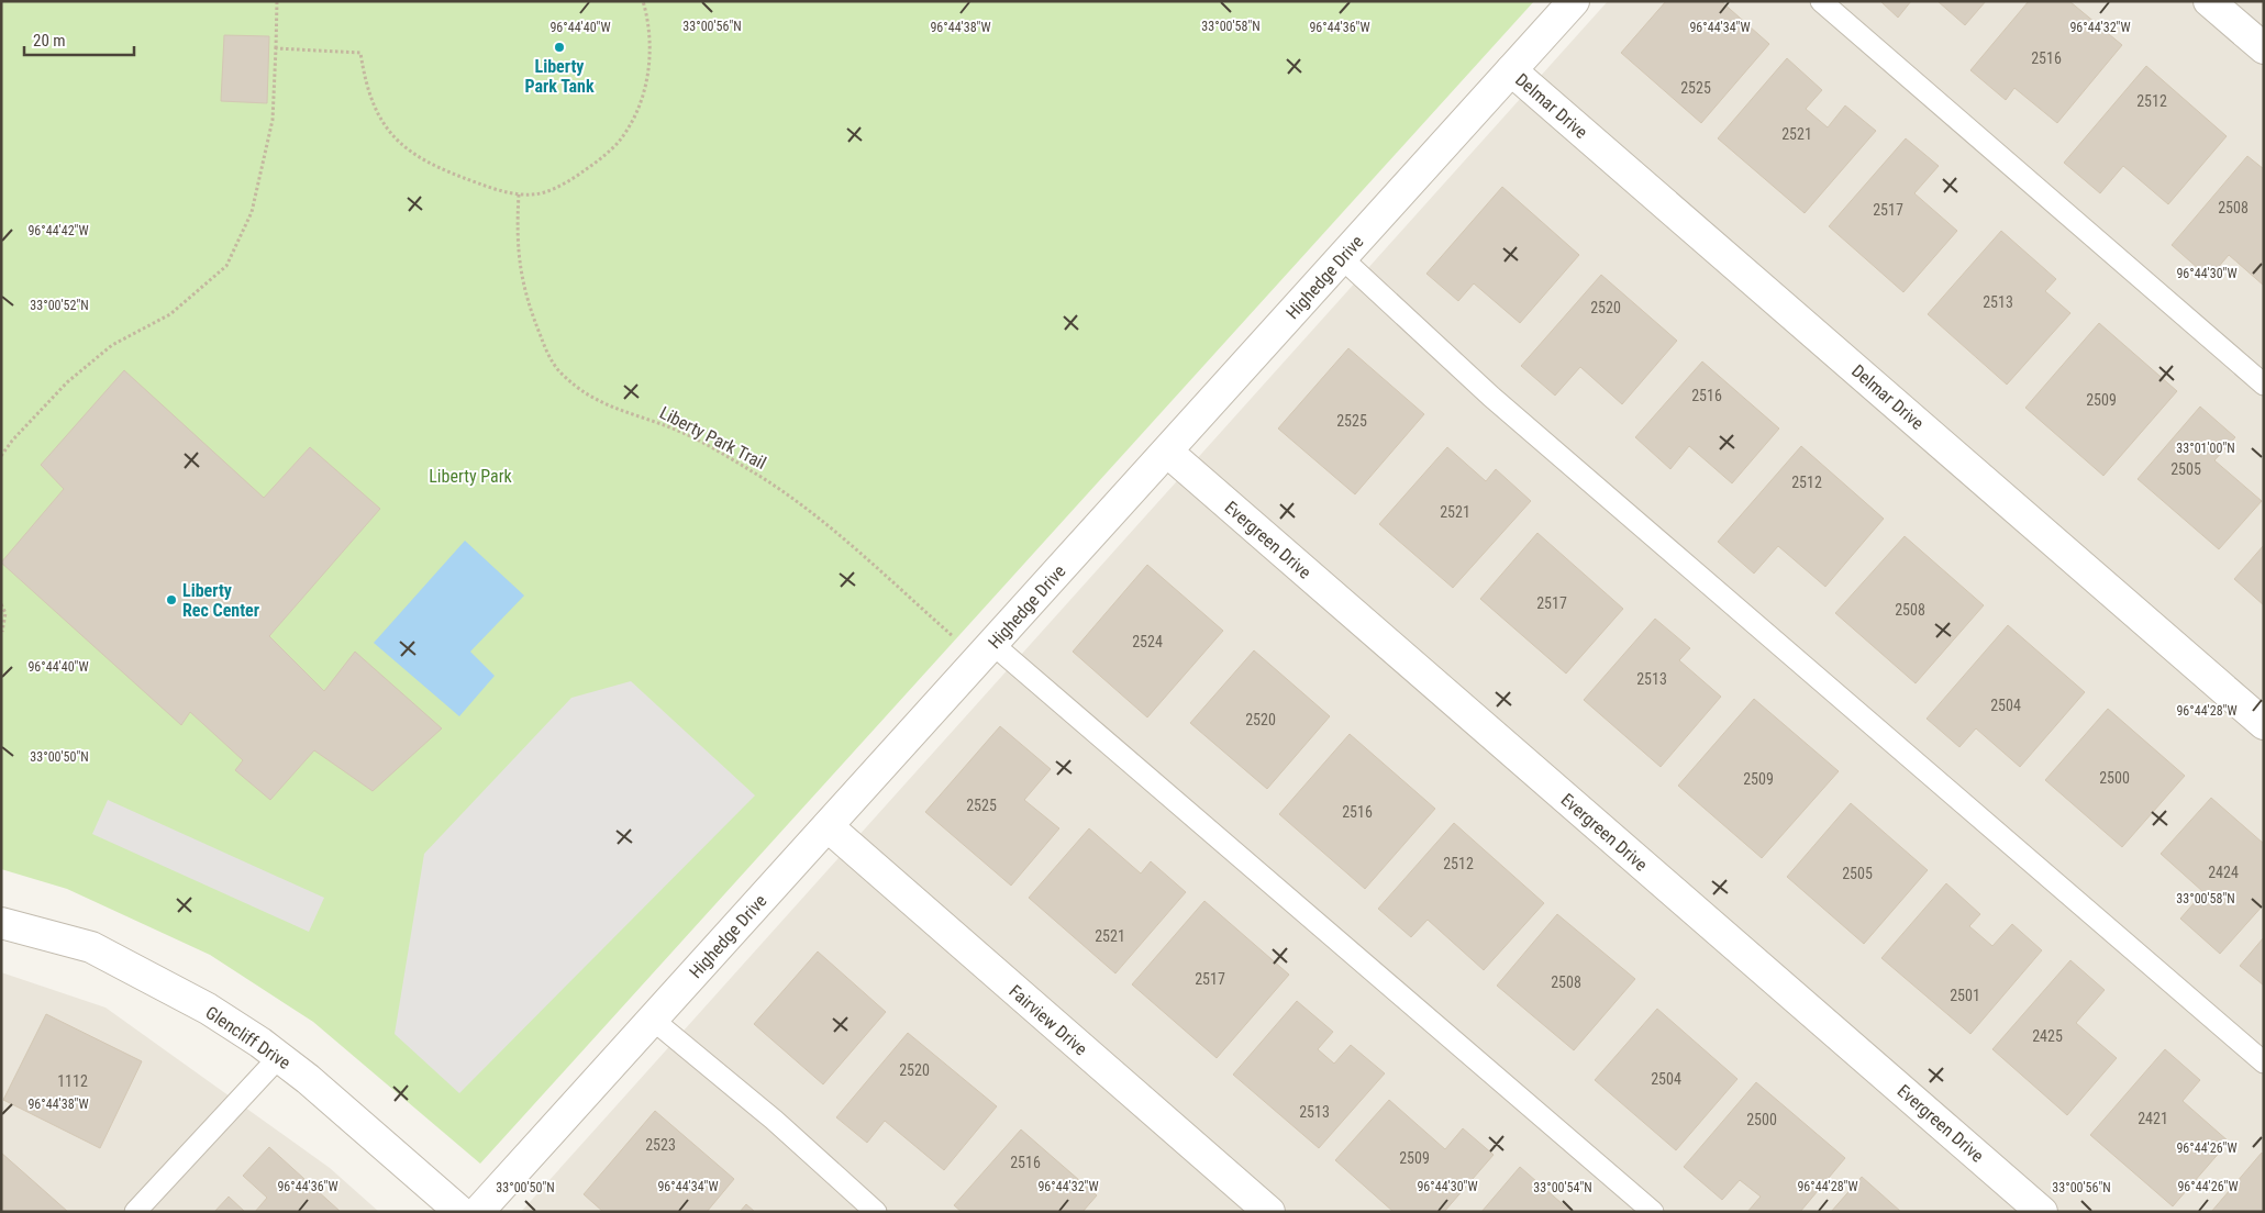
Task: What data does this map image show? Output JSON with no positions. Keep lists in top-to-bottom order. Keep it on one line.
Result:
{"streets":{"street":["Delmar Drive","Highedge Drive","Evergreen Drive","Fairview Drive","Glencliff Drive"],"path":["Liberty Park Trail"]},"crossings":[["Delmar Drive","Highedge Drive"],["Highedge Drive","Evergreen Drive"],["Highedge Drive","Fairview Drive"]],"parks":["Liberty Park"],"places":["Liberty Park Tank","Liberty Rec Center"],"house_numbers":["2516","2525","2512","2521","2508","2517","2513","2520","2516","2509","2525","2505","2512","2521","2517","2508","2524","2513","2504","2520","2500","2509","2525","2516","2512","2424","2505","2521","2517","2508","2501","2425","2520","2504","1112","2513","2421","2500","2523","2509","2516"],"scale_bar":"20 m","coordinates":["33°00'56\"N","33°00'58\"N","96°44'40\"W","96°44'38\"W","96°44'36\"W","96°44'34\"W","96°44'32\"W","96°44'42\"W","96°44'30\"W","33°00'52\"N","33°01'00\"N","96°44'28\"W","33°00'50\"N","96°44'26\"W","33°00'54\"N"]}
